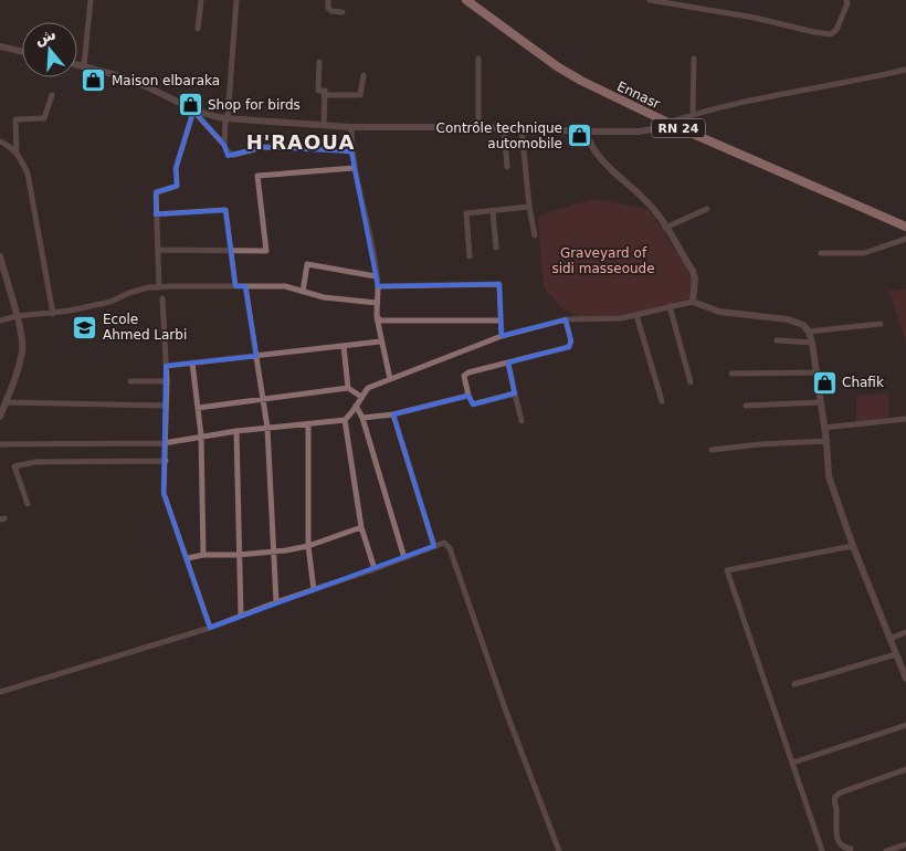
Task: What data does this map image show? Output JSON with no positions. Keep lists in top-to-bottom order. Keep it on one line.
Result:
{"streets":{"main road":["Ennasr","RN 24"]},"districts":["H'RAOUA"],"parks":["Graveyard of sidi masseoude"],"places":{"shop":["Maison elbaraka","Shop for birds","Contrôle technique automobile","Chafik"],"school or university":["Ecole Ahmed Larbi"]},"north":"top"}
